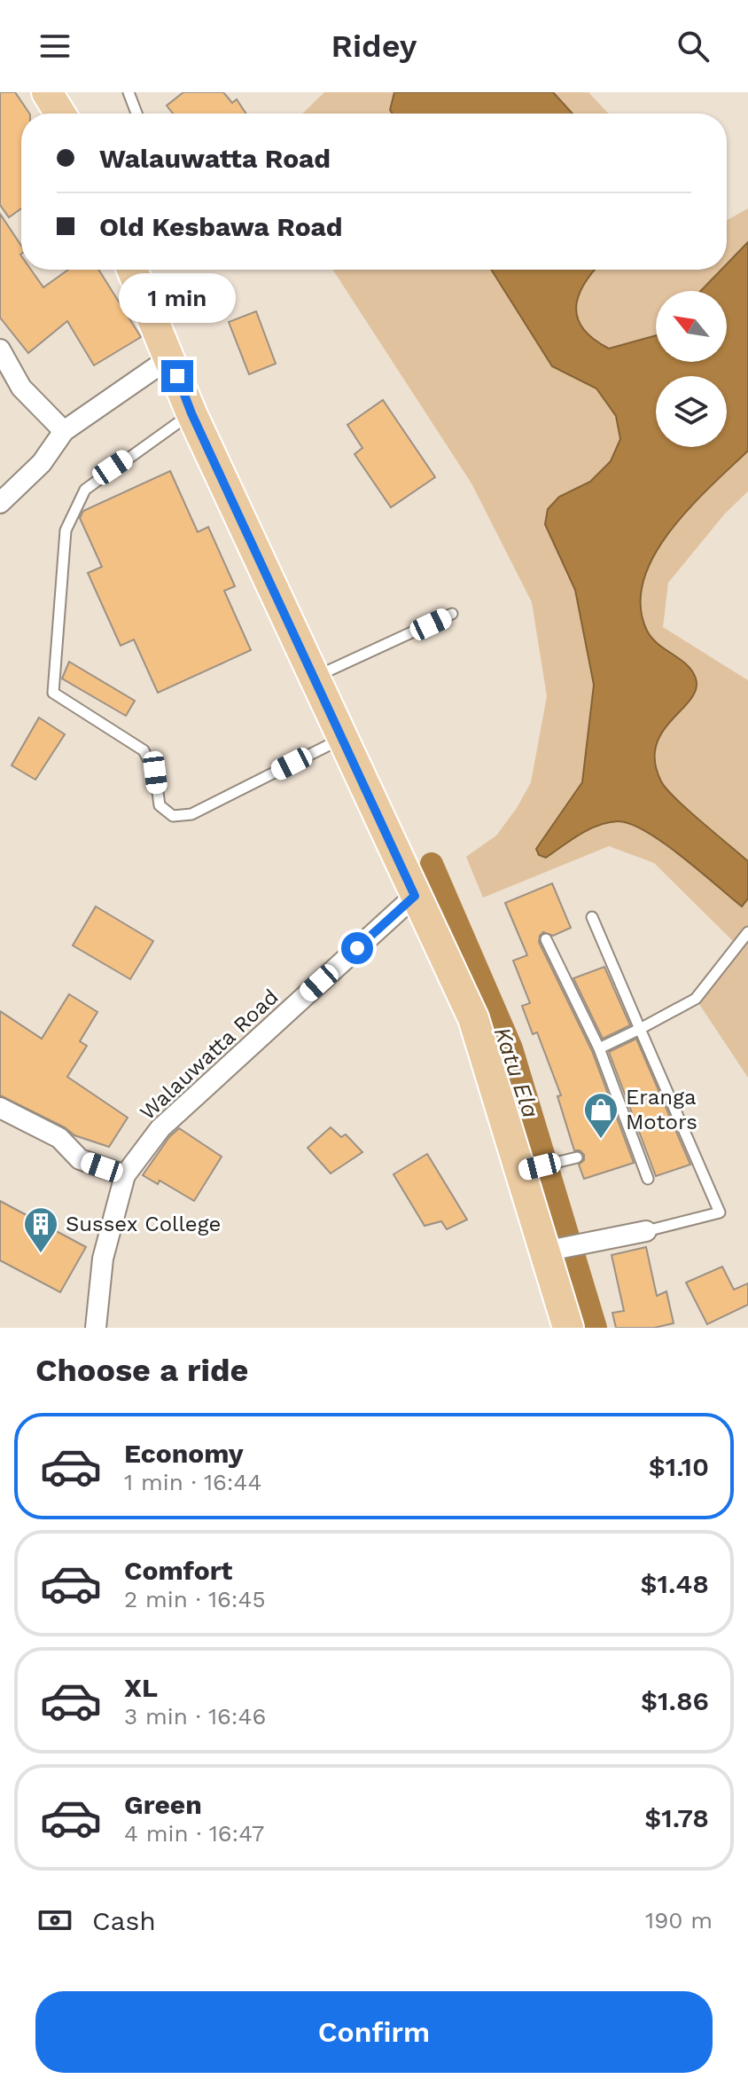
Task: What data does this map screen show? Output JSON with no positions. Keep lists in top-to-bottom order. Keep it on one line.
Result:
{"streets":{"street":["Walauwatta Road"]},"water":["Katu Ela"],"places":{"shop":["Eranga Motors"],"building":["Sussex College"]},"north":"top left","page":{"header":"Ridey","banner":["Walauwatta Road","Old Kesbawa Road"],"bubble":"1 min","heading":"Choose a ride","list":[{"name":"Economy","note":"1 min · 16:44","value":"$1.10"},{"name":"Comfort","note":"2 min · 16:45","value":"$1.48"},{"name":"XL","note":"3 min · 16:46","value":"$1.86"},{"name":"Green","note":"4 min · 16:47","value":"$1.78"}],"pay":["Cash","190 m"],"buttons":"Confirm"}}
